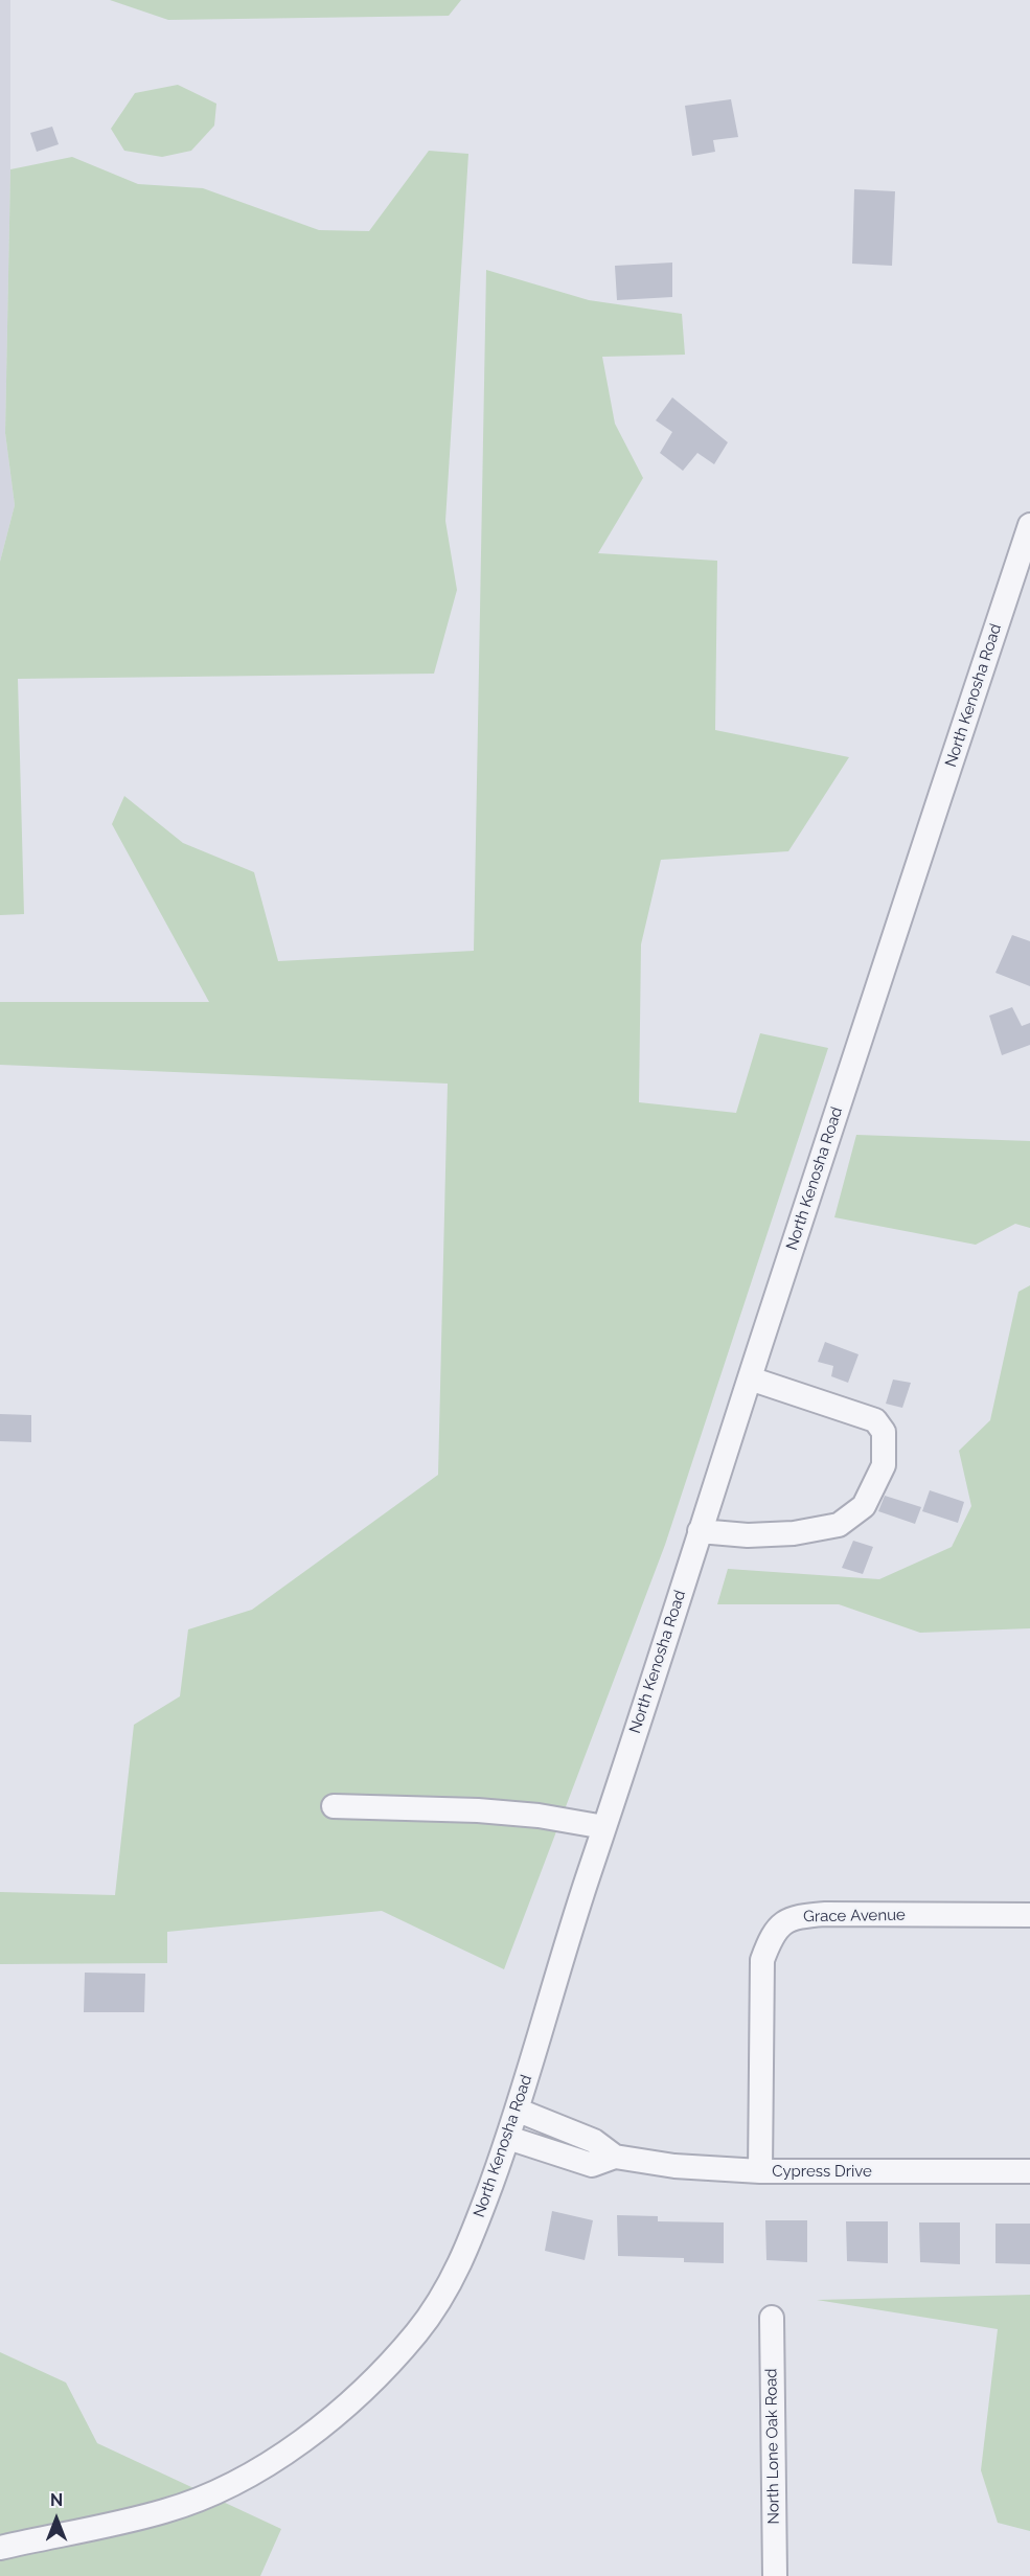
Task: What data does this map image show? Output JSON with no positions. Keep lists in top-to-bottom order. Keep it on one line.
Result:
{"streets":{"street":["North Kenosha Road","Grace Avenue","Cypress Drive","North Lone Oak Road"]},"crossings":[["North Kenosha Road","Cypress Drive"],["Grace Avenue","Cypress Drive"]],"north":"top"}
